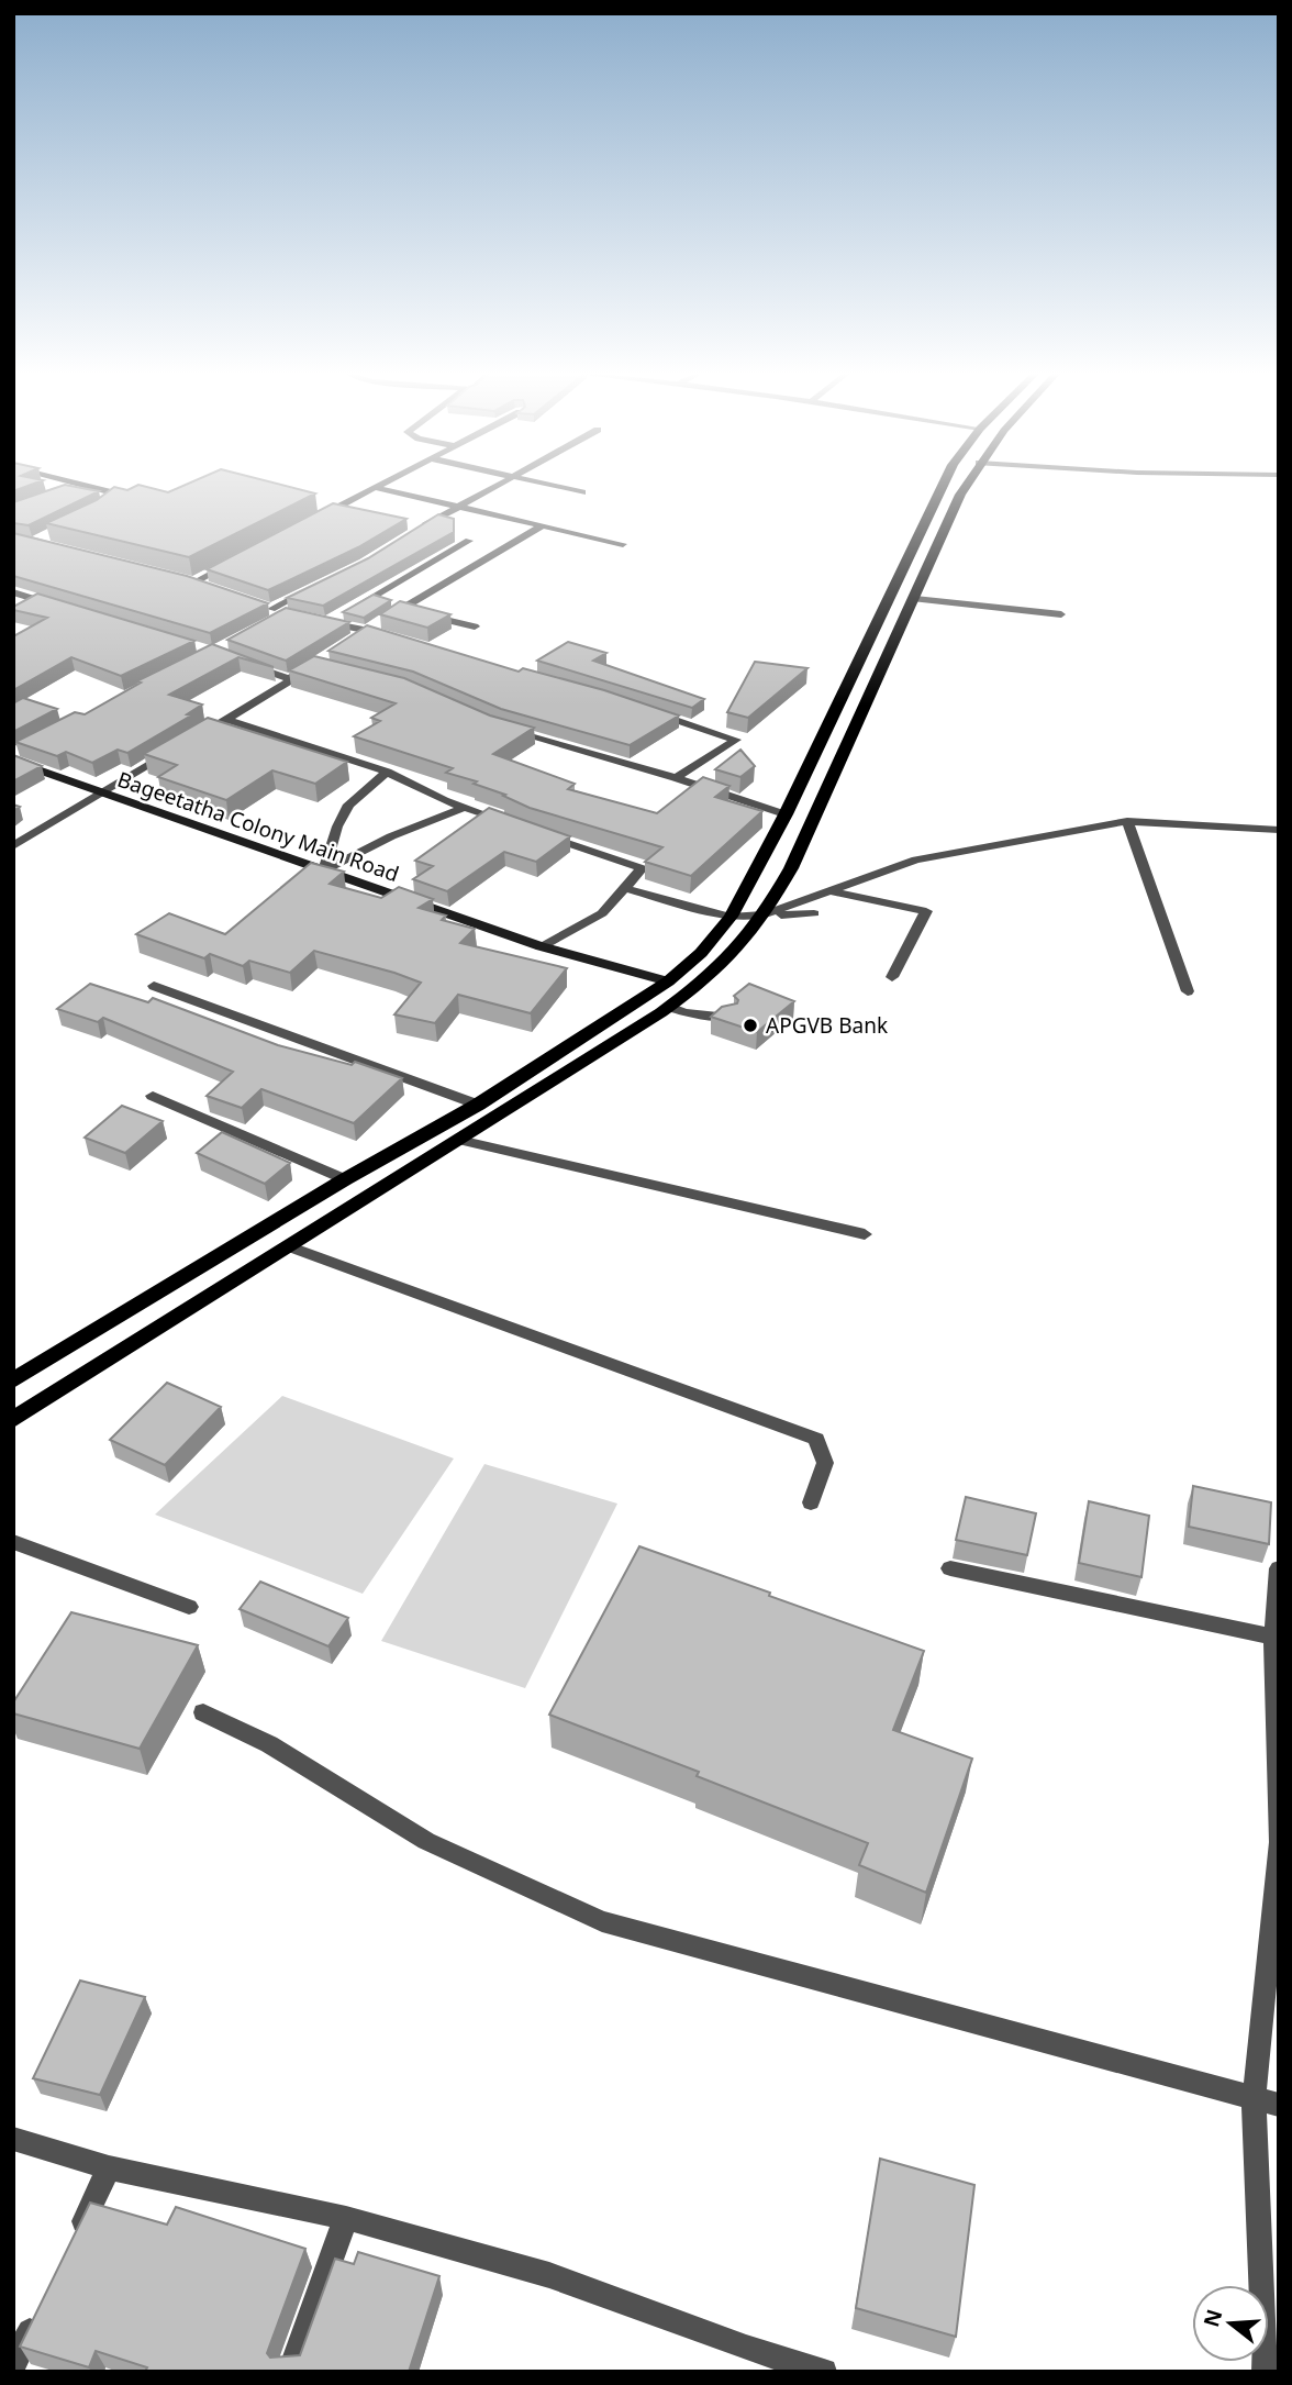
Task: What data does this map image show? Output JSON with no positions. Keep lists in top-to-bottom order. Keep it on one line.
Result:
{"streets":{"street":["Bageetatha Colony Main Road"]},"places":["APGVB Bank"],"north":"left"}
